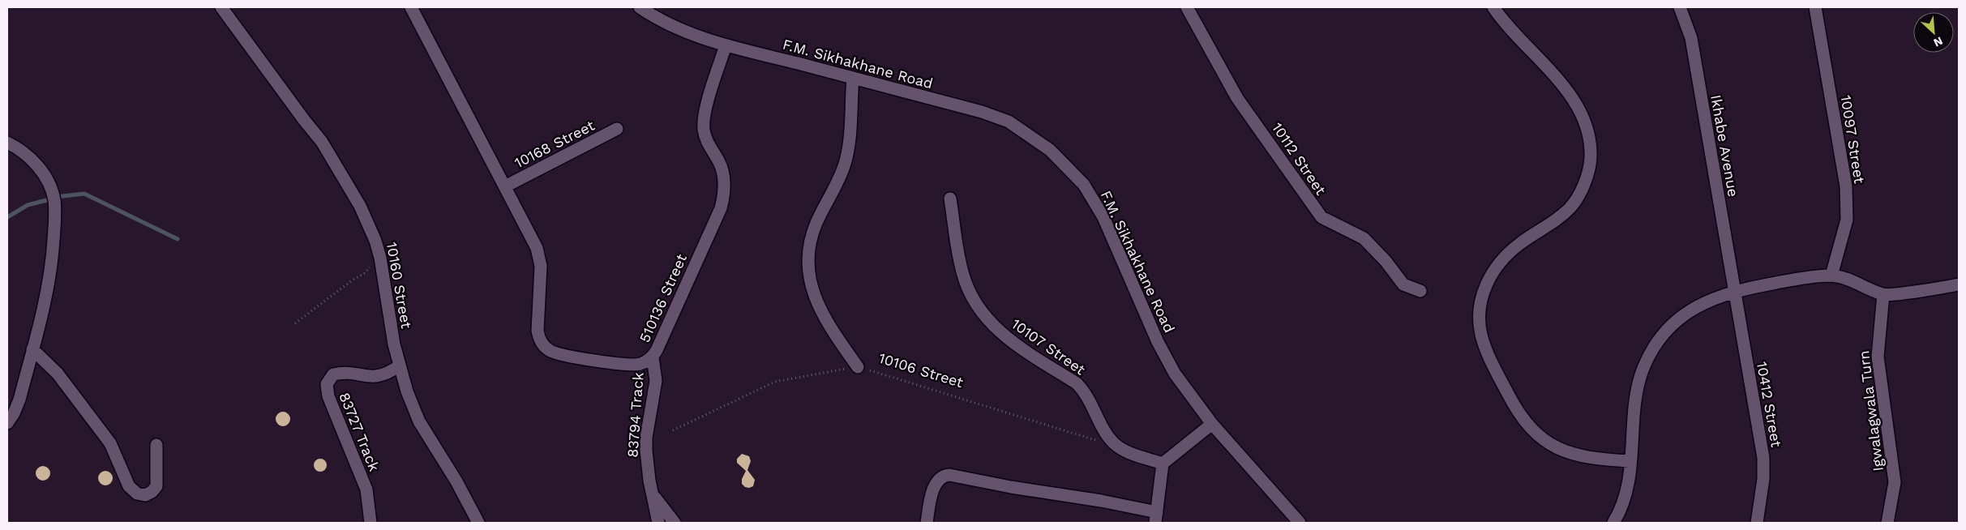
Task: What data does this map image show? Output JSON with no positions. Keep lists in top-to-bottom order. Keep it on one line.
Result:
{"streets":{"street":["F.M. Sikhakhane Road","10097 Street","10168 Street","Ikhabe Avenue","10112 Street","10160 Street","510136 Street","10107 Street","10412 Street","Igwalagwala Turn","83794 Track","83727 Track"],"path":["10106 Street"]},"crossings":[["F.M. Sikhakhane Road","510136 Street"],["10168 Street","510136 Street"],["Ikhabe Avenue","10412 Street"],["10160 Street","83727 Track"],["510136 Street","83794 Track"]],"north":"bottom right"}
